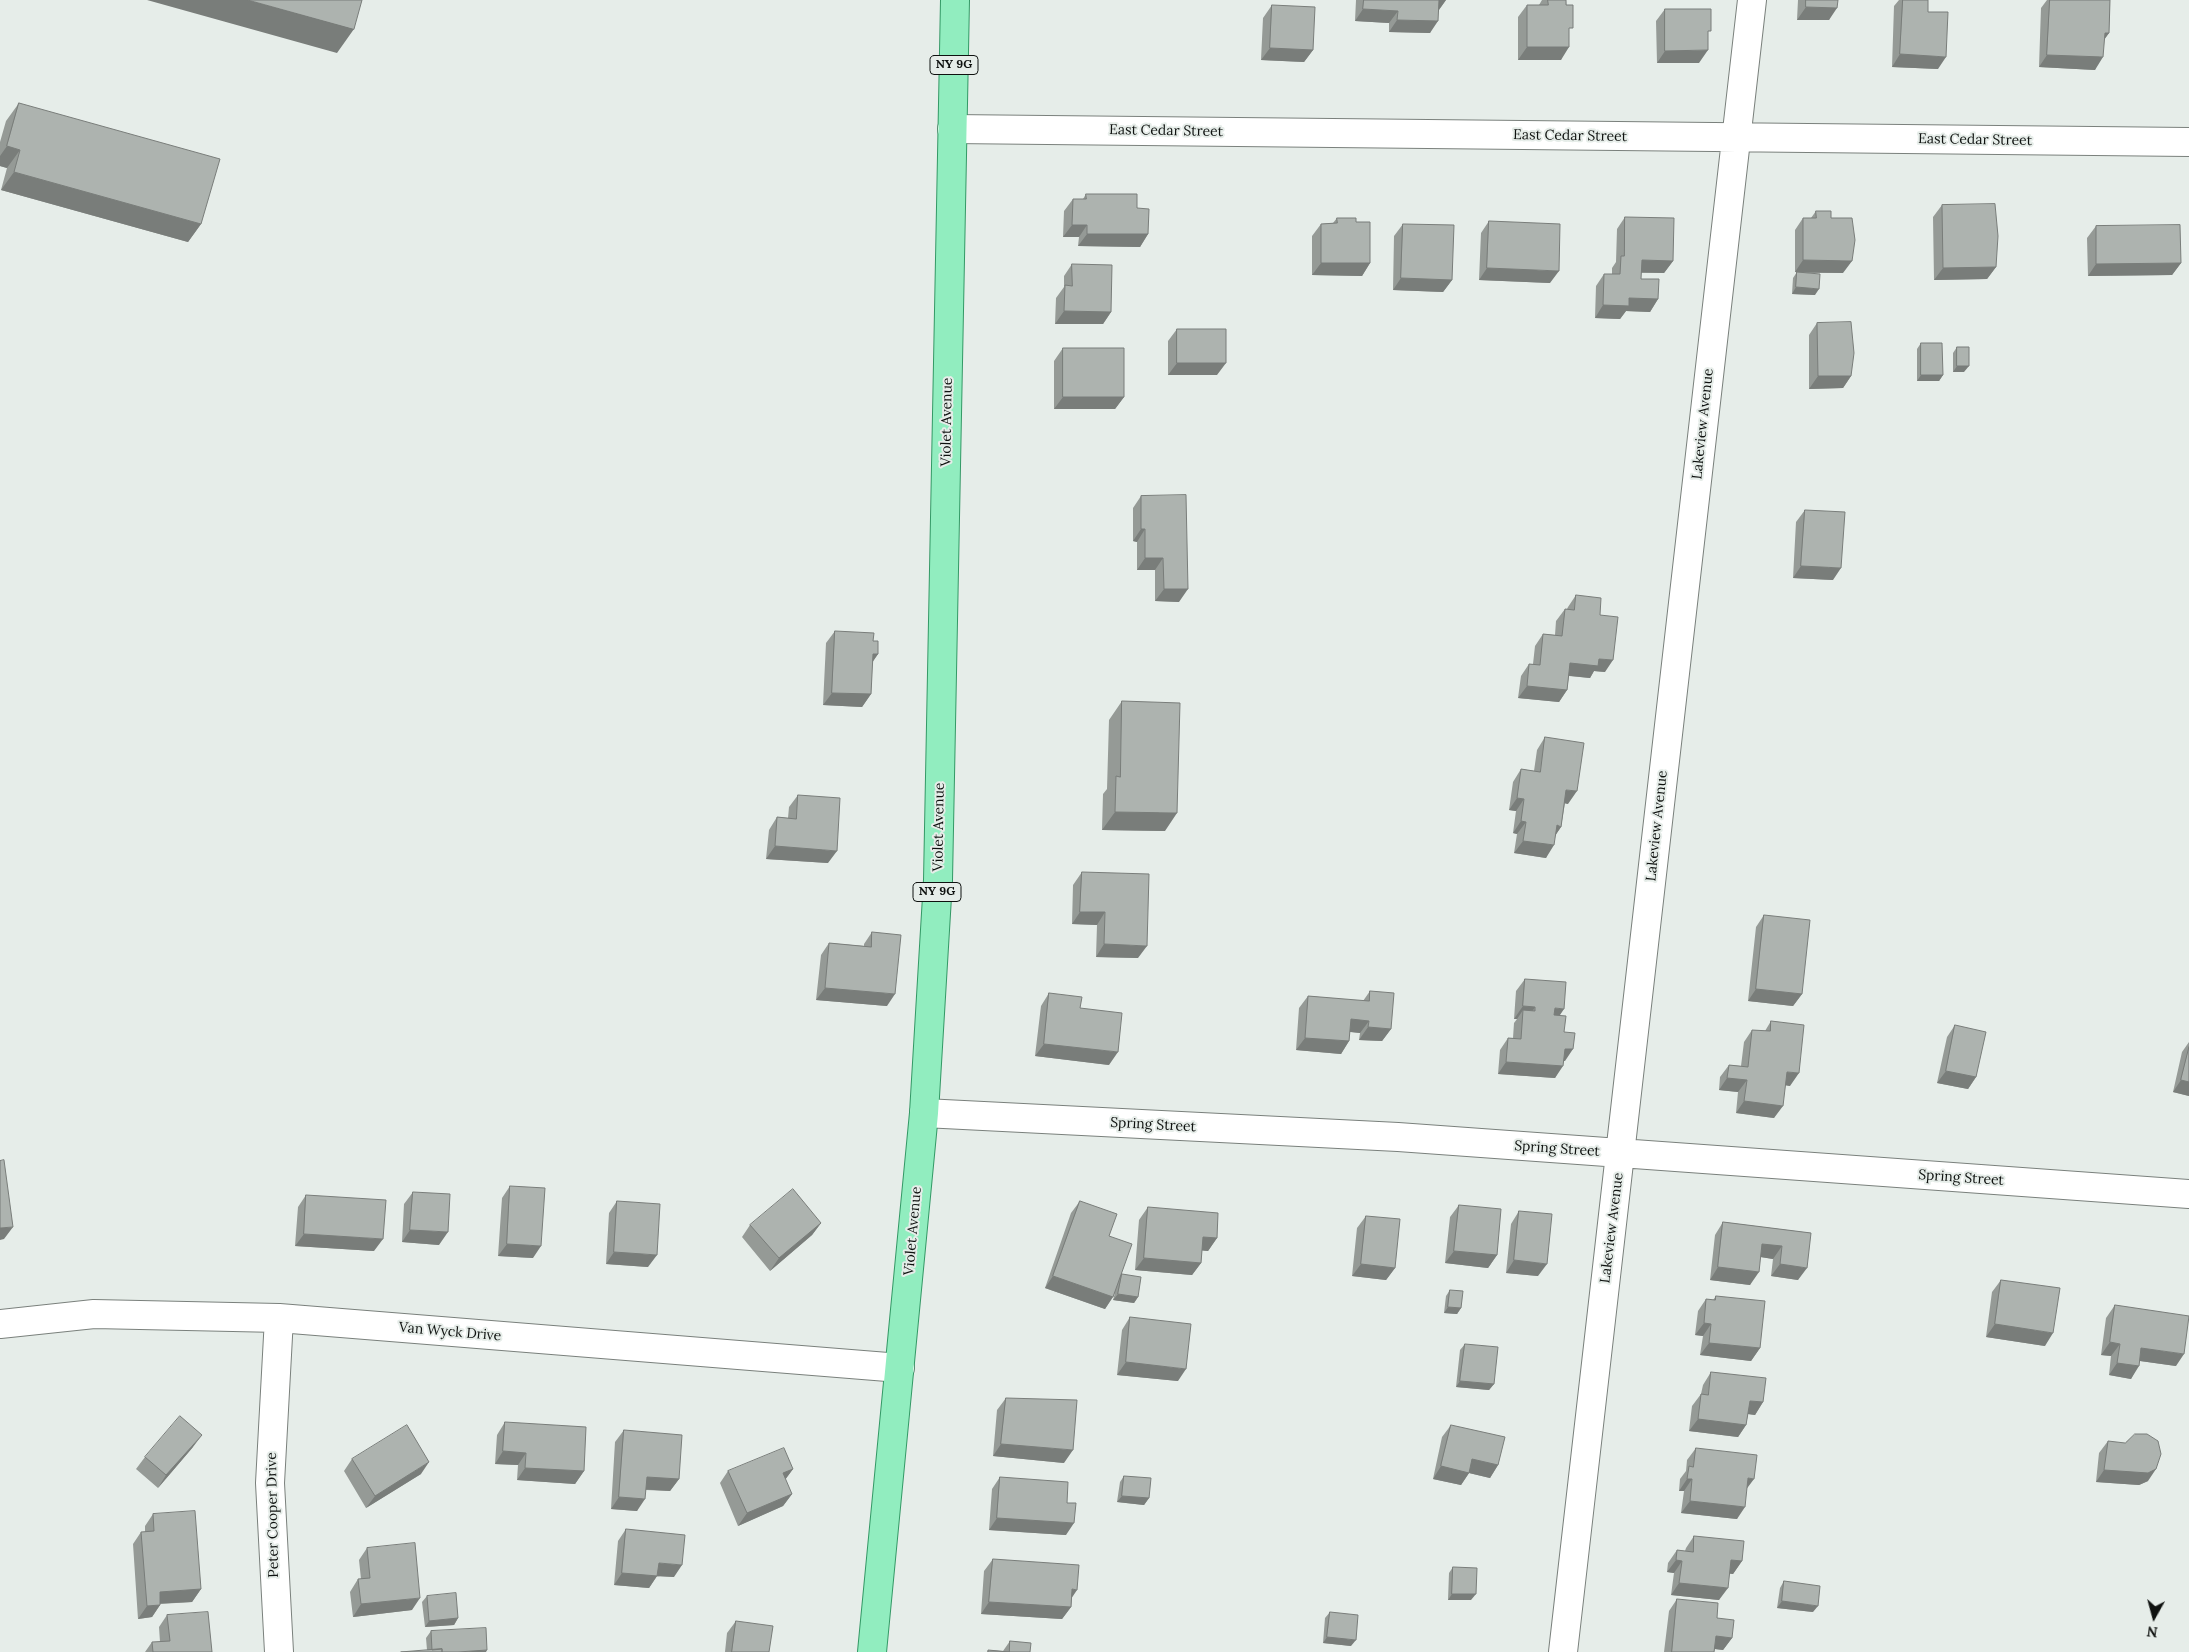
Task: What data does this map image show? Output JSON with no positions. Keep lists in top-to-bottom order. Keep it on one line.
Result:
{"streets":{"main road":["NY 9G","Violet Avenue"],"street":["East Cedar Street","Lakeview Avenue","Spring Street","Van Wyck Drive","Peter Cooper Drive"]},"crossings":[["East Cedar Street","Violet Avenue"],["East Cedar Street","Lakeview Avenue"],["Violet Avenue","Spring Street"],["Violet Avenue","Van Wyck Drive"],["Lakeview Avenue","Spring Street"],["Van Wyck Drive","Peter Cooper Drive"]],"north":"bottom"}
